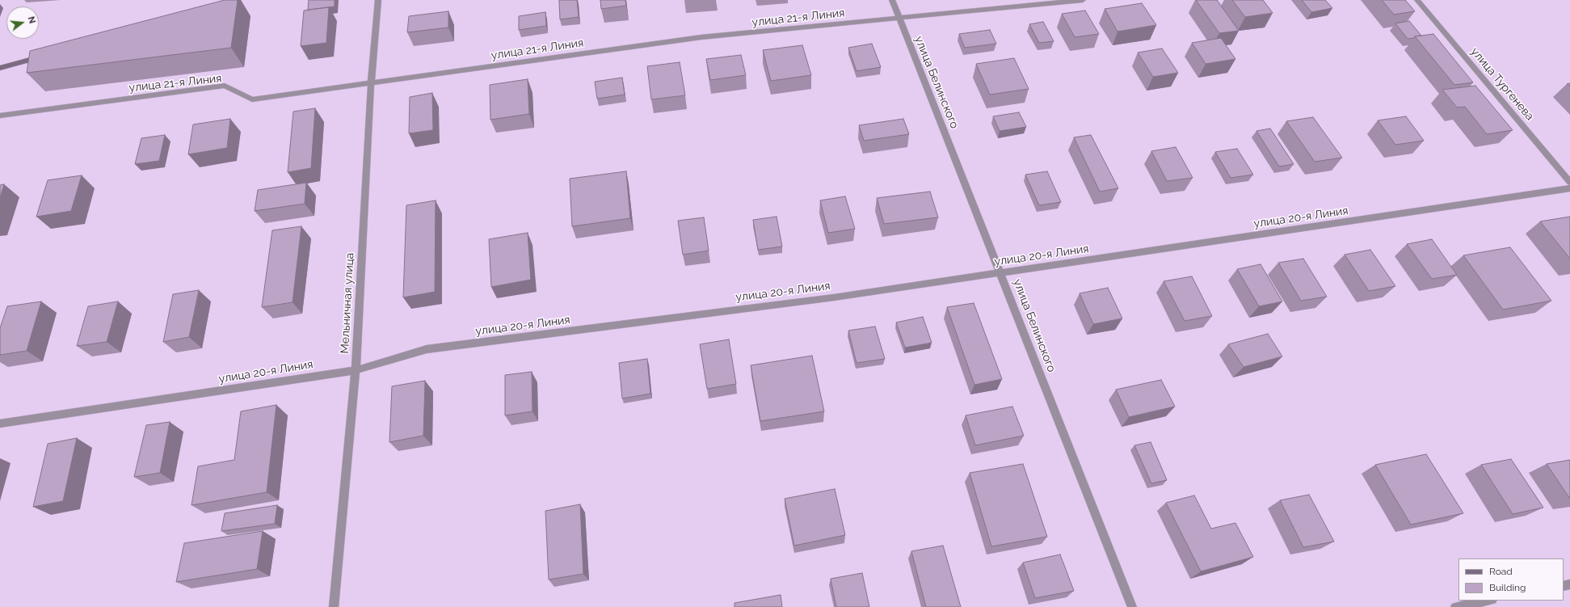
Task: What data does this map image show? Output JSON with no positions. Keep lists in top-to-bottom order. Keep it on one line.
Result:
{"streets":{"street":["улица 21-я Линия","улица Белинского","улица Тургенева","улица 20-я Линия","Мельничная улица"]},"crossings":[["улица 21-я Линия","улица Белинского"],["улица 21-я Линия","Мельничная улица"],["улица Белинского","улица 20-я Линия"],["улица 20-я Линия","Мельничная улица"]],"legend":["Road","Building"],"north":"right"}
